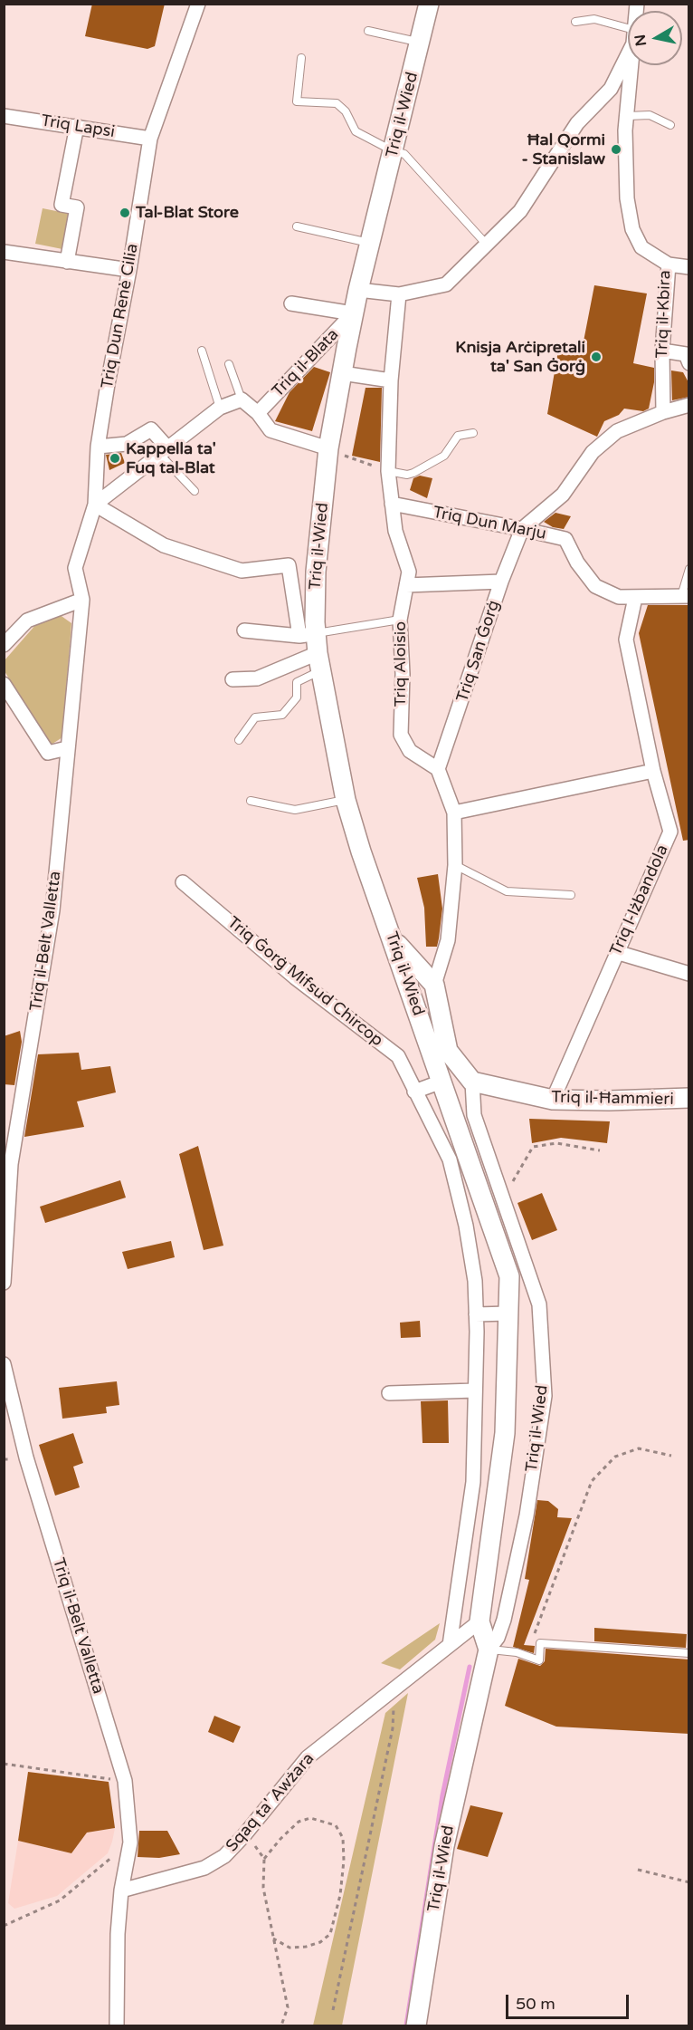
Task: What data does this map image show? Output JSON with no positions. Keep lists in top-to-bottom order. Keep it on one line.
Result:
{"streets":{"street":["Triq il-Wied","Triq Lapsi","Triq il-Kbira","Triq Dun Renè Cilia","Triq il-Blata","Triq Dun Marju","Triq San Ġorġ","Triq Aloisio","Triq l-Iżbandola","Triq il-Belt Valletta","Triq Ġorġ Mifsud Chircop","Triq il-Ħammieri","Sqaq ta' Awżara"]},"crossings":[["Triq il-Wied","Triq il-Blata"],["Triq il-Wied","Triq il-Ħammieri"],["Triq il-Wied","Sqaq ta' Awżara"],["Triq Lapsi","Triq Dun Renè Cilia"],["Triq il-Kbira","Triq San Ġorġ"],["Triq Dun Renè Cilia","Triq il-Belt Valletta"],["Triq Dun Marju","Triq San Ġorġ"],["Triq Dun Marju","Triq Aloisio"],["Triq Dun Marju","Triq l-Iżbandola"],["Triq San Ġorġ","Triq Aloisio"],["Triq l-Iżbandola","Triq il-Ħammieri"],["Triq il-Belt Valletta","Sqaq ta' Awżara"]],"places":["Ħal Qormi - Stanislaw","Tal-Blat Store","Knisja Arċipretali ta' San Ġorġ","Kappella ta' Fuq tal-Blat"],"scale_bar":"50 m","north":"left"}
